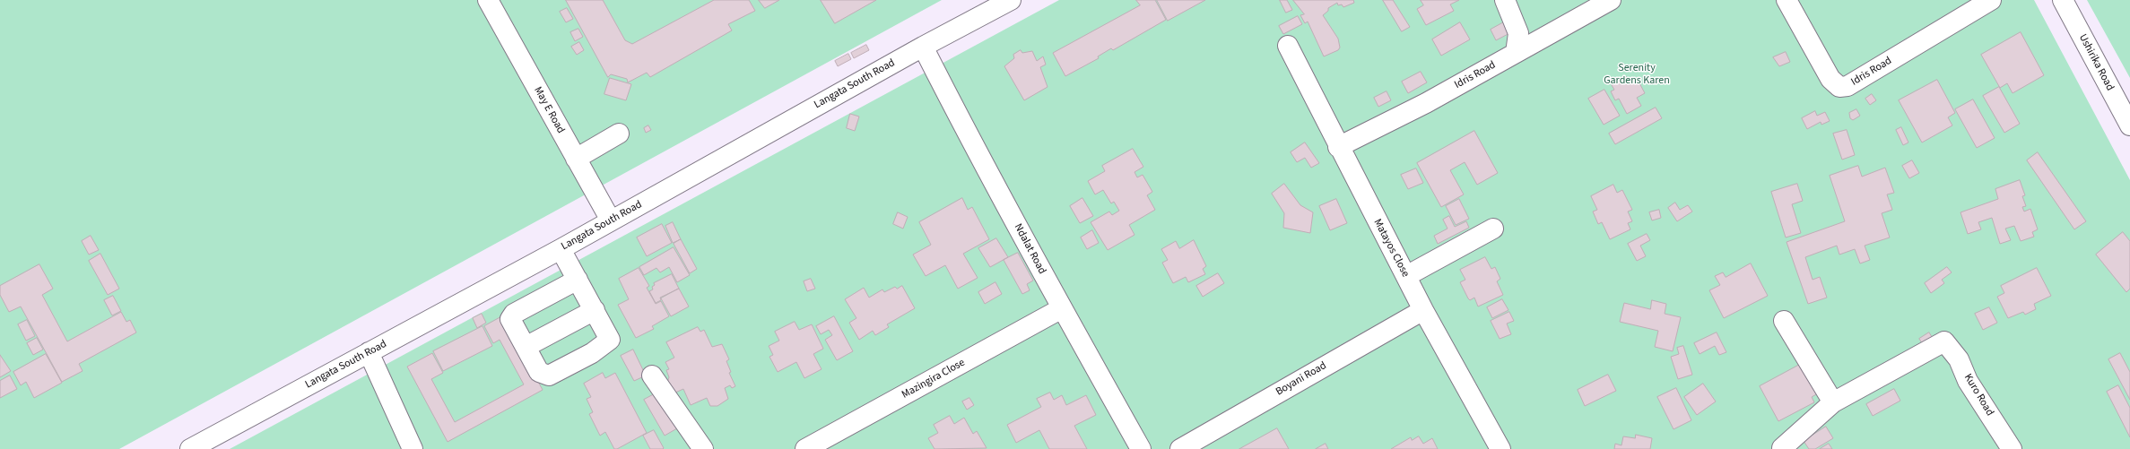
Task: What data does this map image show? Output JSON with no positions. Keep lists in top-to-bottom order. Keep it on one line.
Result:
{"streets":{"street":["Ushirika Road","Idris Road","Langata South Road","May E Road","Matayos Close","Ndalat Road","Mazingira Close","Boyani Road","Kuro Road"]},"crossings":[["Idris Road","Matayos Close"],["Langata South Road","May E Road"],["Langata South Road","Ndalat Road"],["Matayos Close","Boyani Road"],["Ndalat Road","Mazingira Close"]],"parks":["Serenity Gardens Karen"]}
